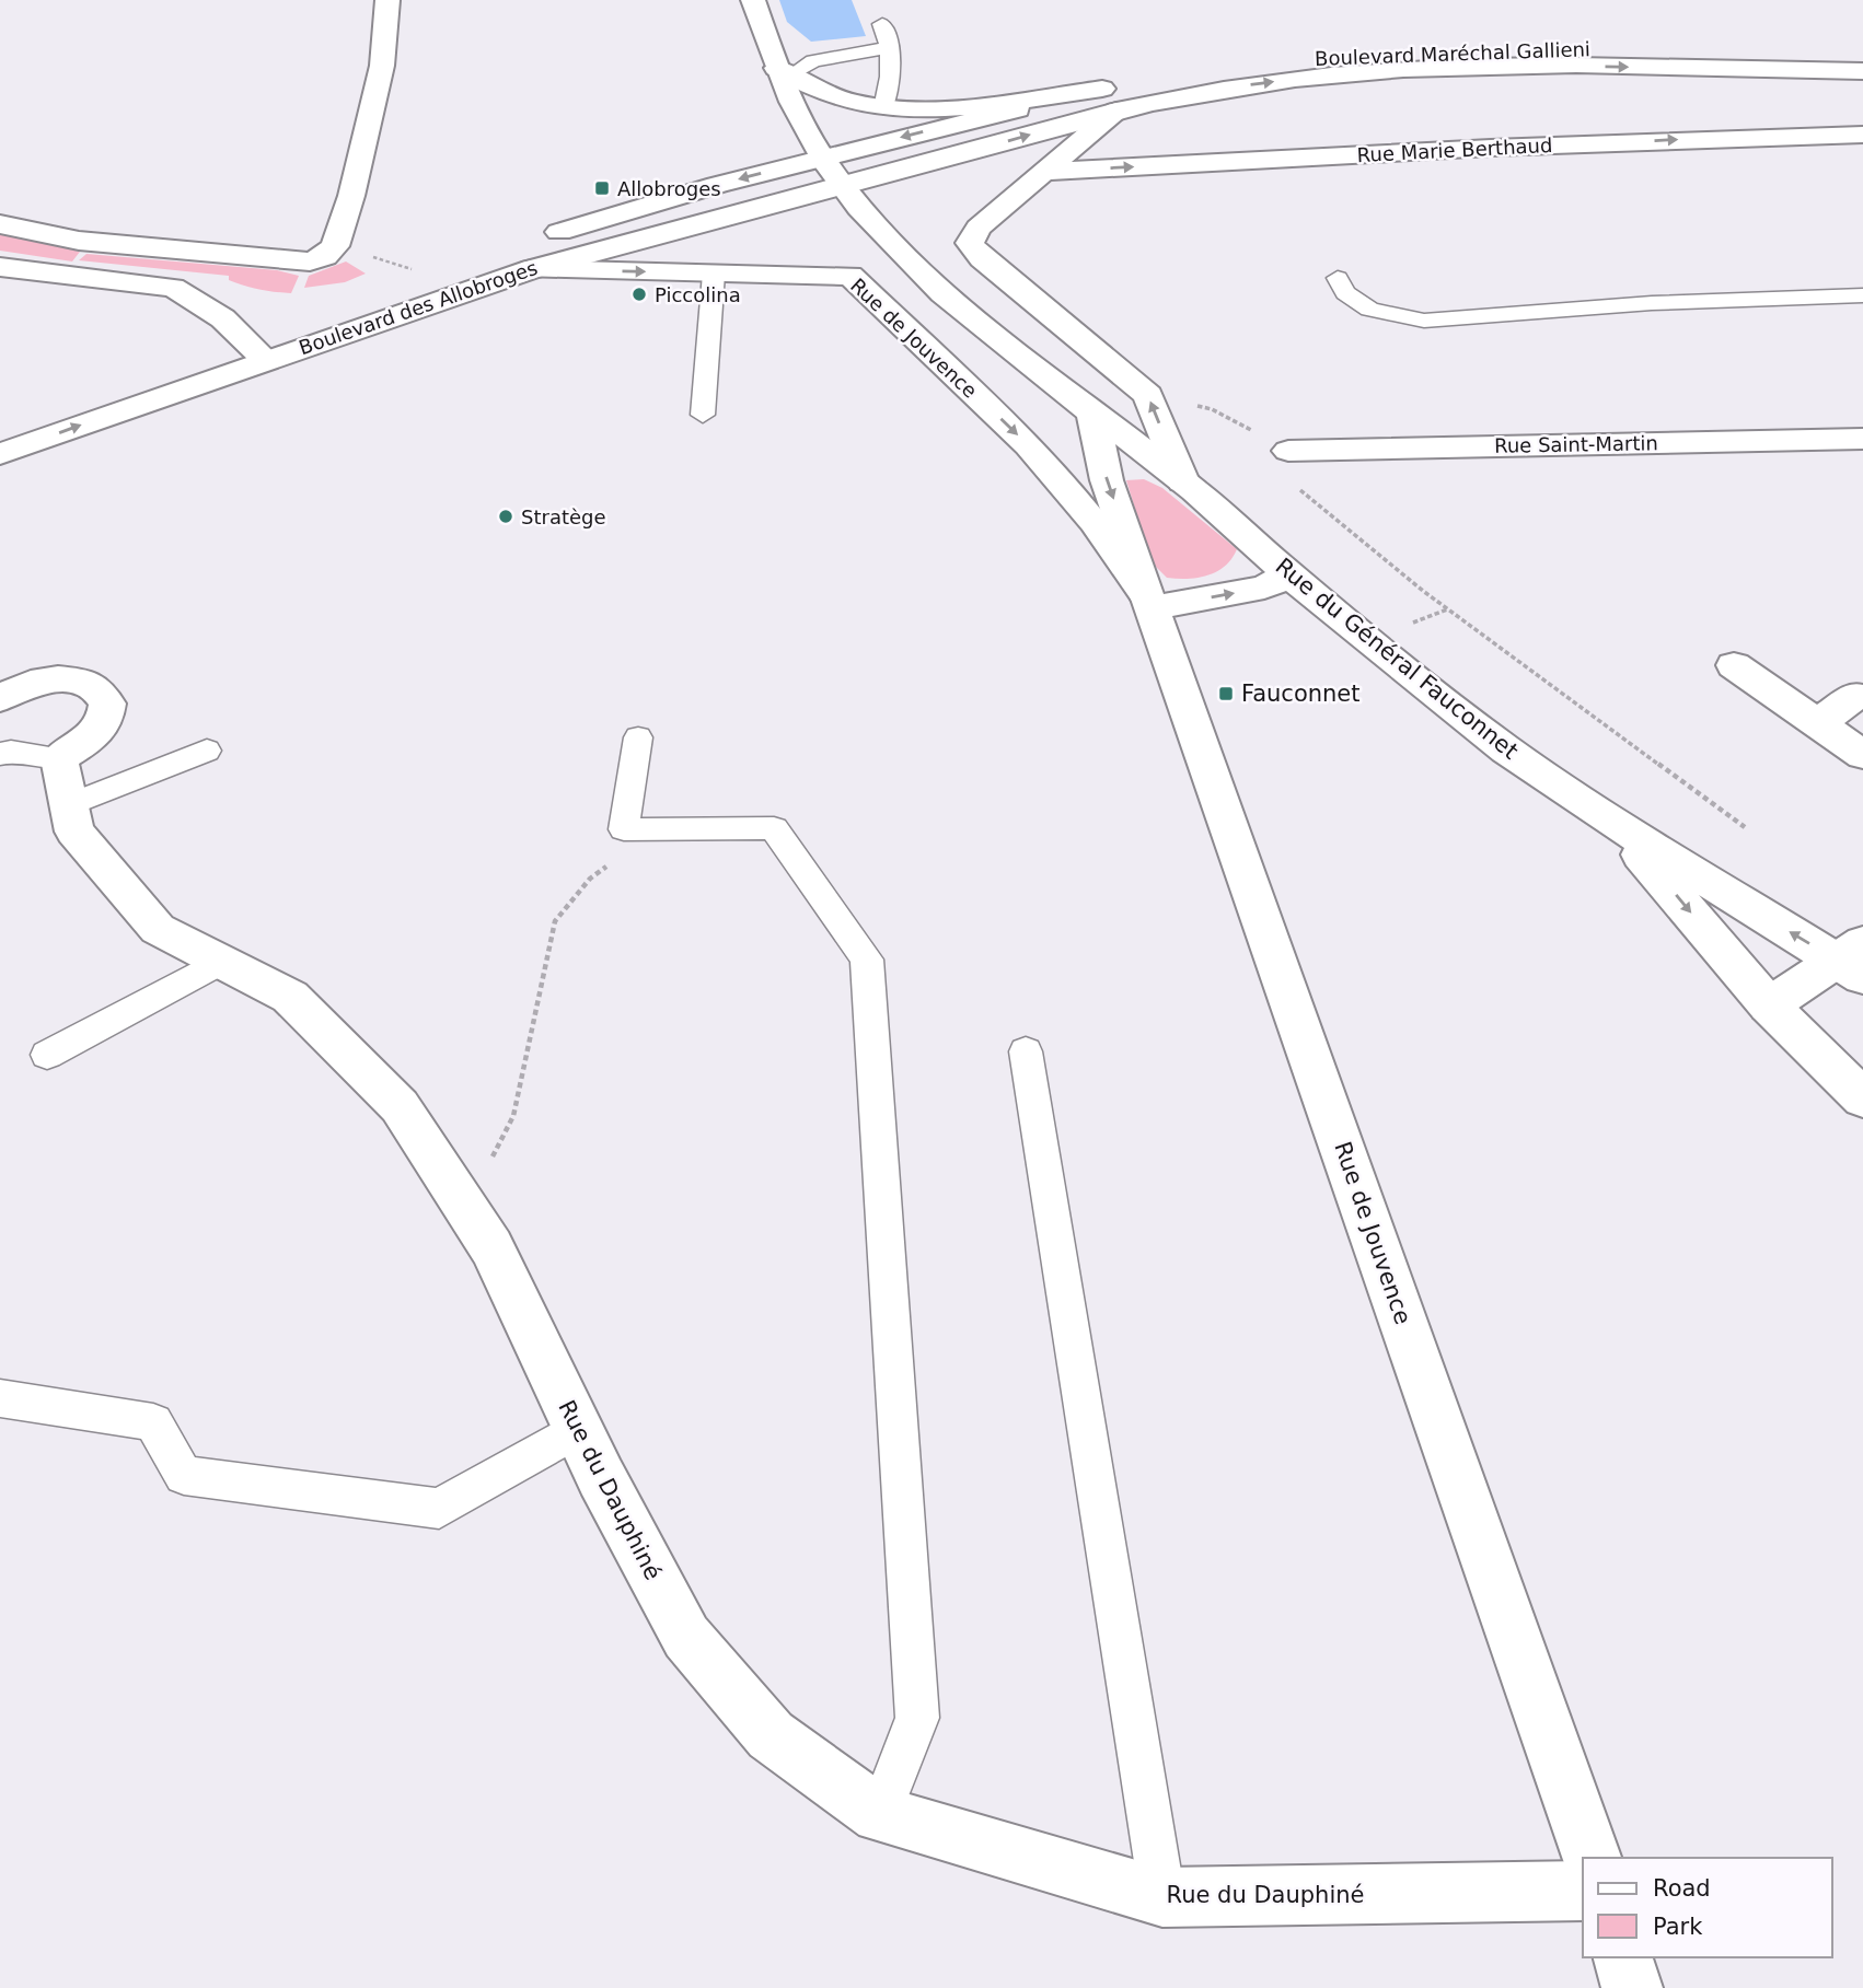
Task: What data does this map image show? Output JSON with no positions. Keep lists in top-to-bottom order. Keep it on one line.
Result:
{"streets":{"street":["Boulevard Maréchal Gallieni","Rue Marie Berthaud","Boulevard des Allobroges","Rue de Jouvence","Rue Saint-Martin","Rue du Général Fauconnet","Rue du Dauphiné"]},"crossings":[["Boulevard Maréchal Gallieni","Boulevard des Allobroges"],["Boulevard Maréchal Gallieni","Rue du Général Fauconnet"],["Rue Marie Berthaud","Rue du Général Fauconnet"],["Boulevard des Allobroges","Rue de Jouvence"],["Boulevard des Allobroges","Rue du Général Fauconnet"],["Rue de Jouvence","Rue du Général Fauconnet"]],"one_way":["Rue Marie Berthaud","Rue de Jouvence"],"places":{"transit":["Allobroges","Fauconnet"],"other":["Piccolina","Stratège"]},"legend":["Road","Park"]}
